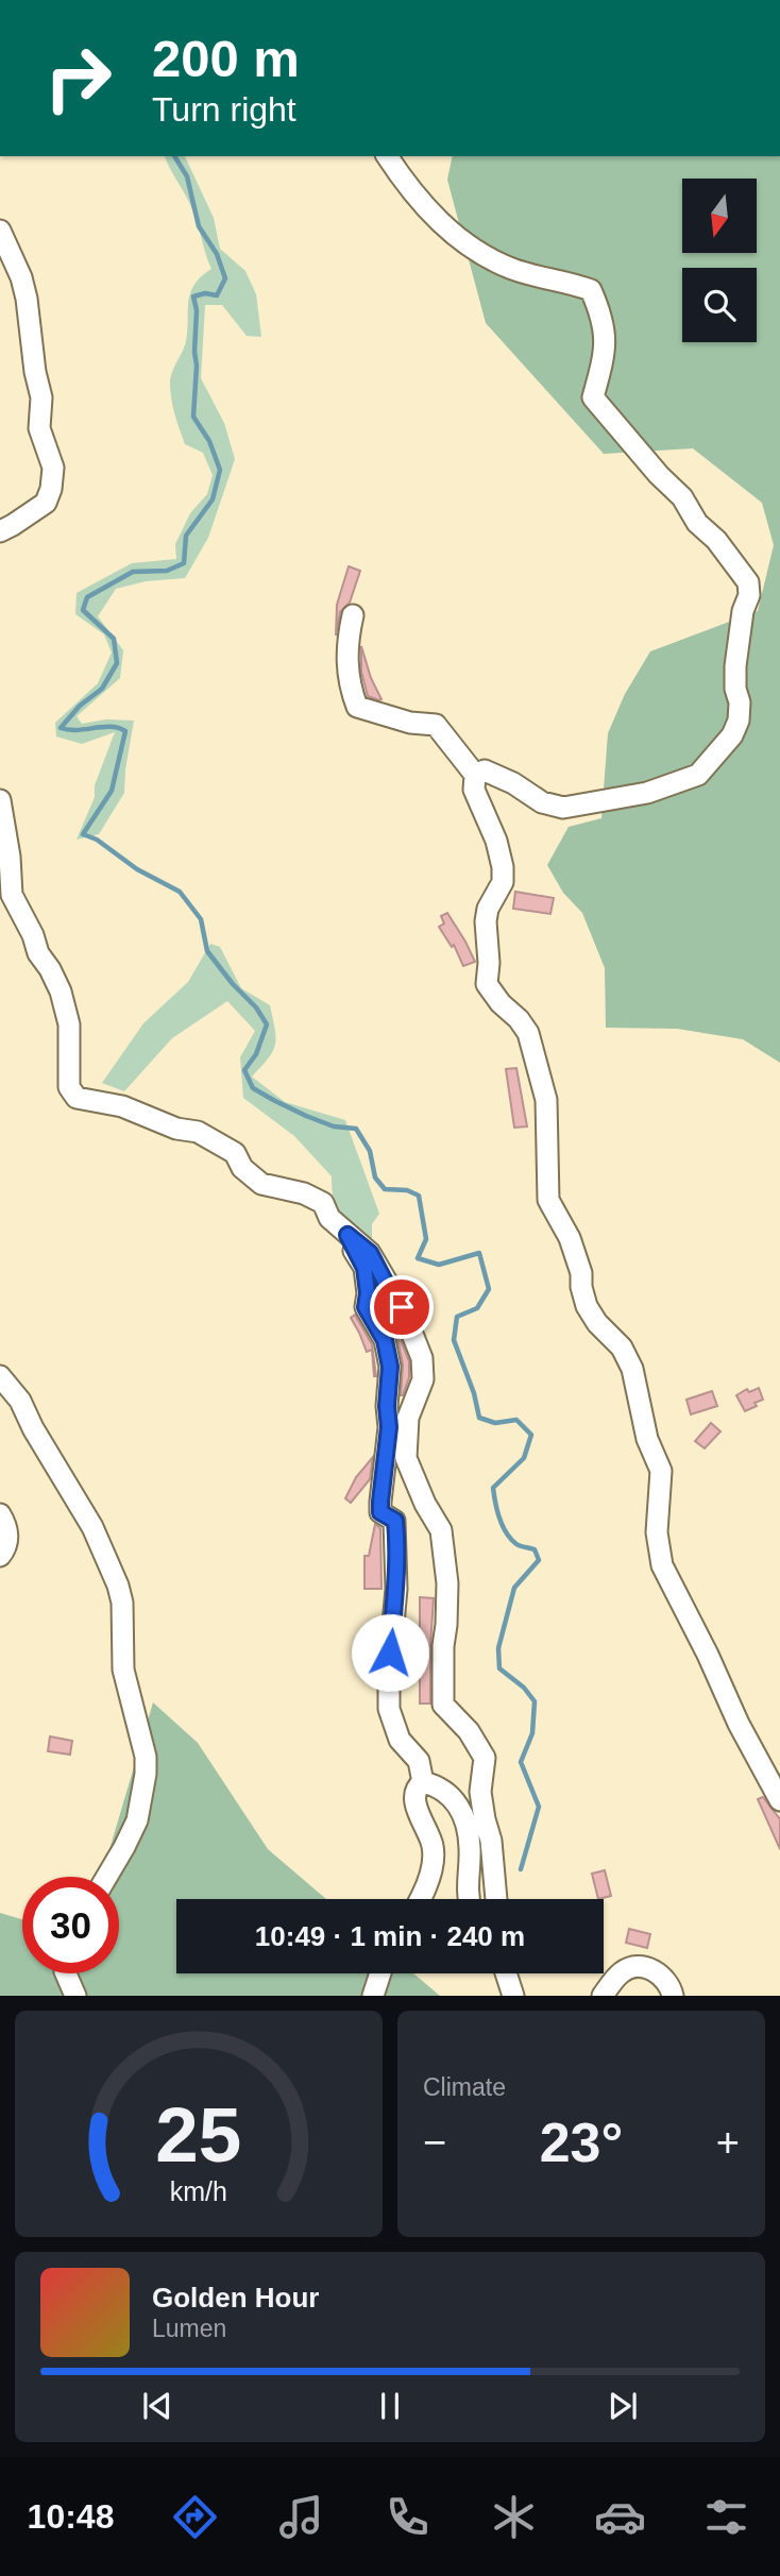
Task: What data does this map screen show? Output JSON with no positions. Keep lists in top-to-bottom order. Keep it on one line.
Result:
{"north":"bottom","page":{"turn":["200 m","Turn right"],"limit":"30","trip":"10:49 · 1 min · 240 m","tile":"Climate","heat":["−","23°","+"],"song":["Golden Hour","Lumen"],"tabs":"10:48","gauge":["25","km/h"]}}
